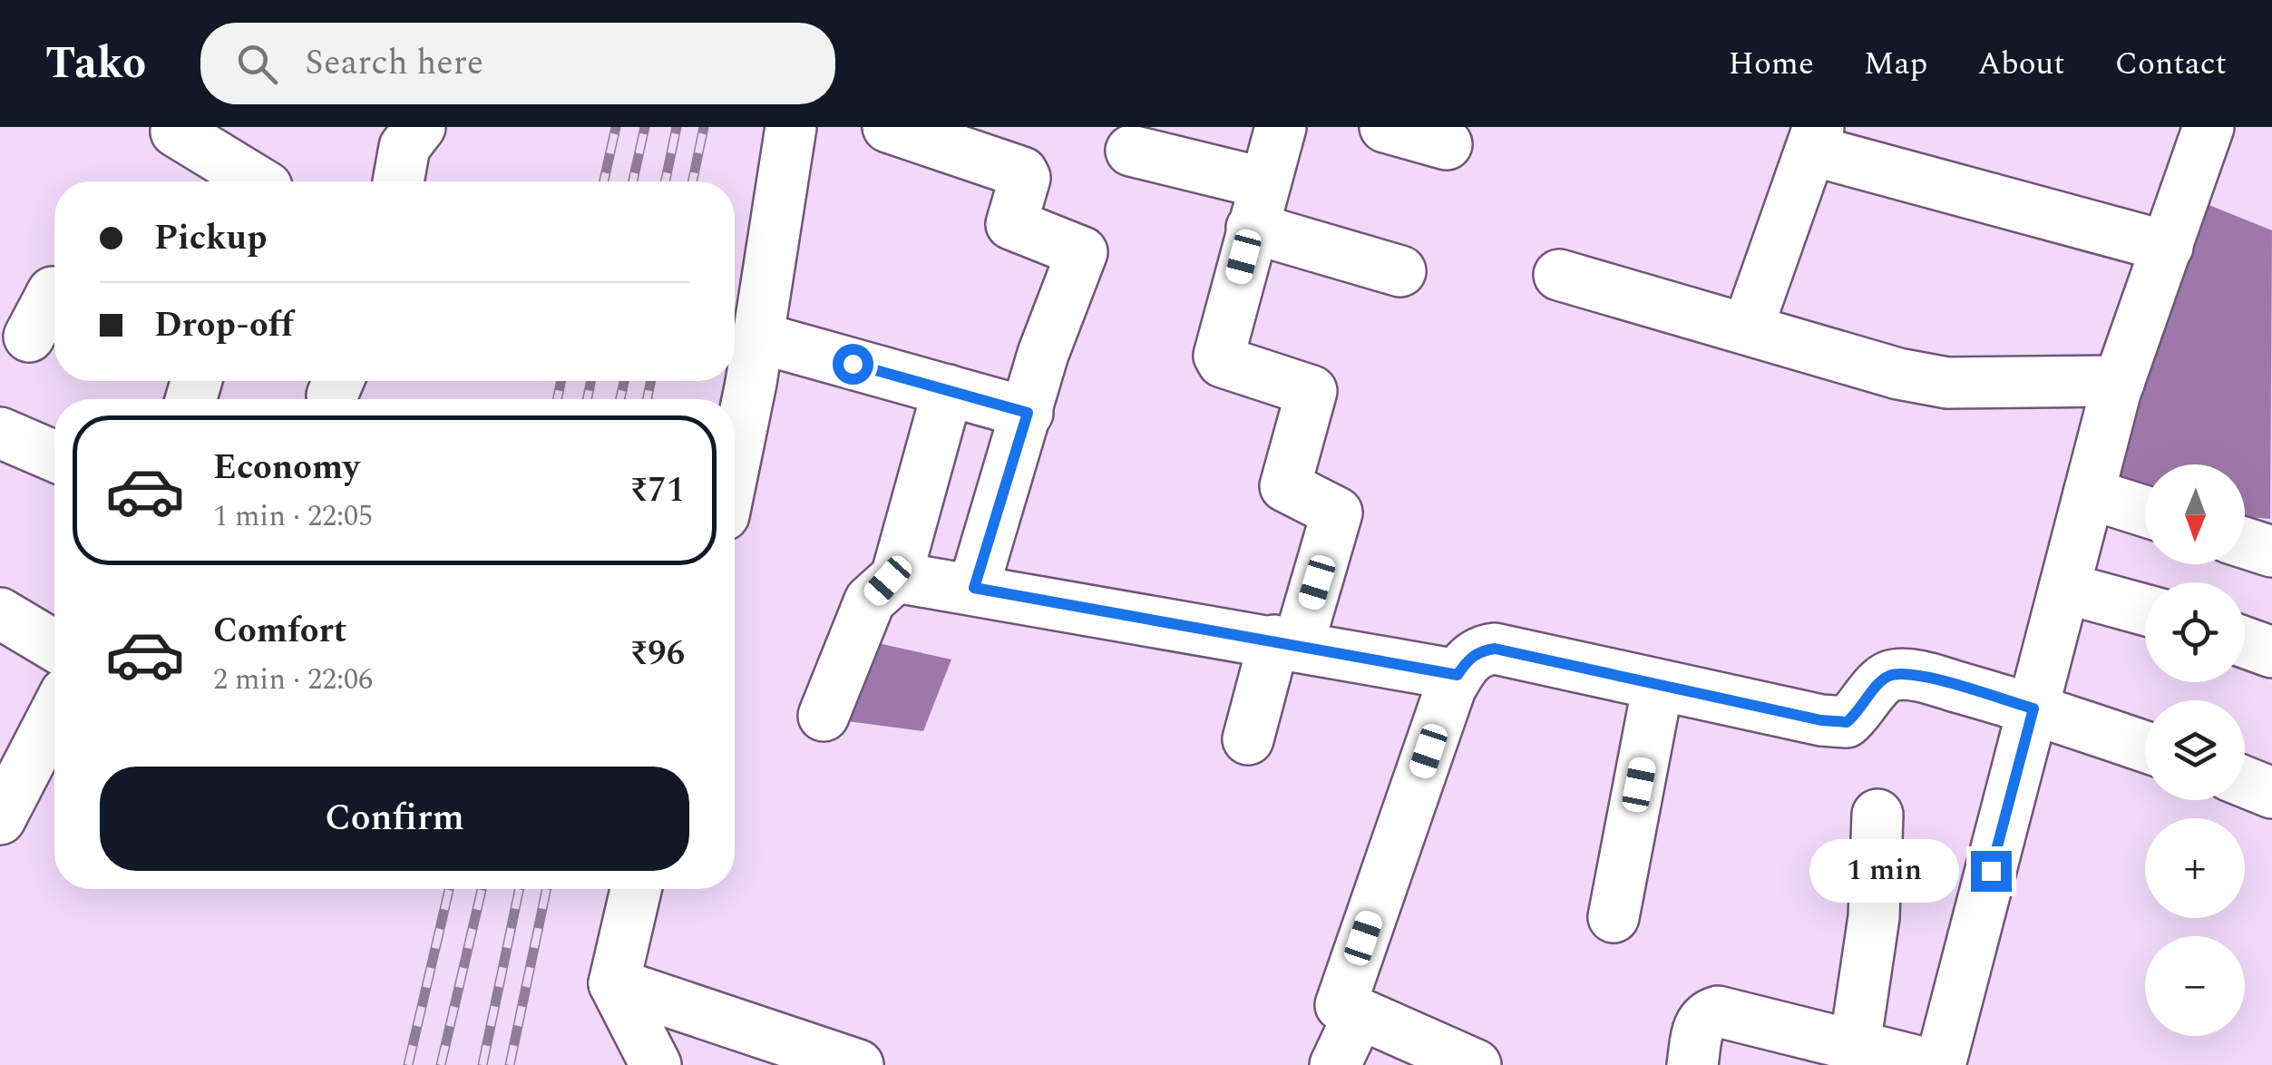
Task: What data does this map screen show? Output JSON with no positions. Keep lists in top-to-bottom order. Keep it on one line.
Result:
{"north":"bottom","page":{"header":"Tako","search":"Search here","nav":["Home","Map","About","Contact"],"banner":["Pickup","Drop-off"],"list":[{"name":"Economy","note":"1 min · 22:05","value":"₹71"},{"name":"Comfort","note":"2 min · 22:06","value":"₹96"}],"map_buttons":["+","−"],"buttons":"Confirm","bubble":"1 min"}}
